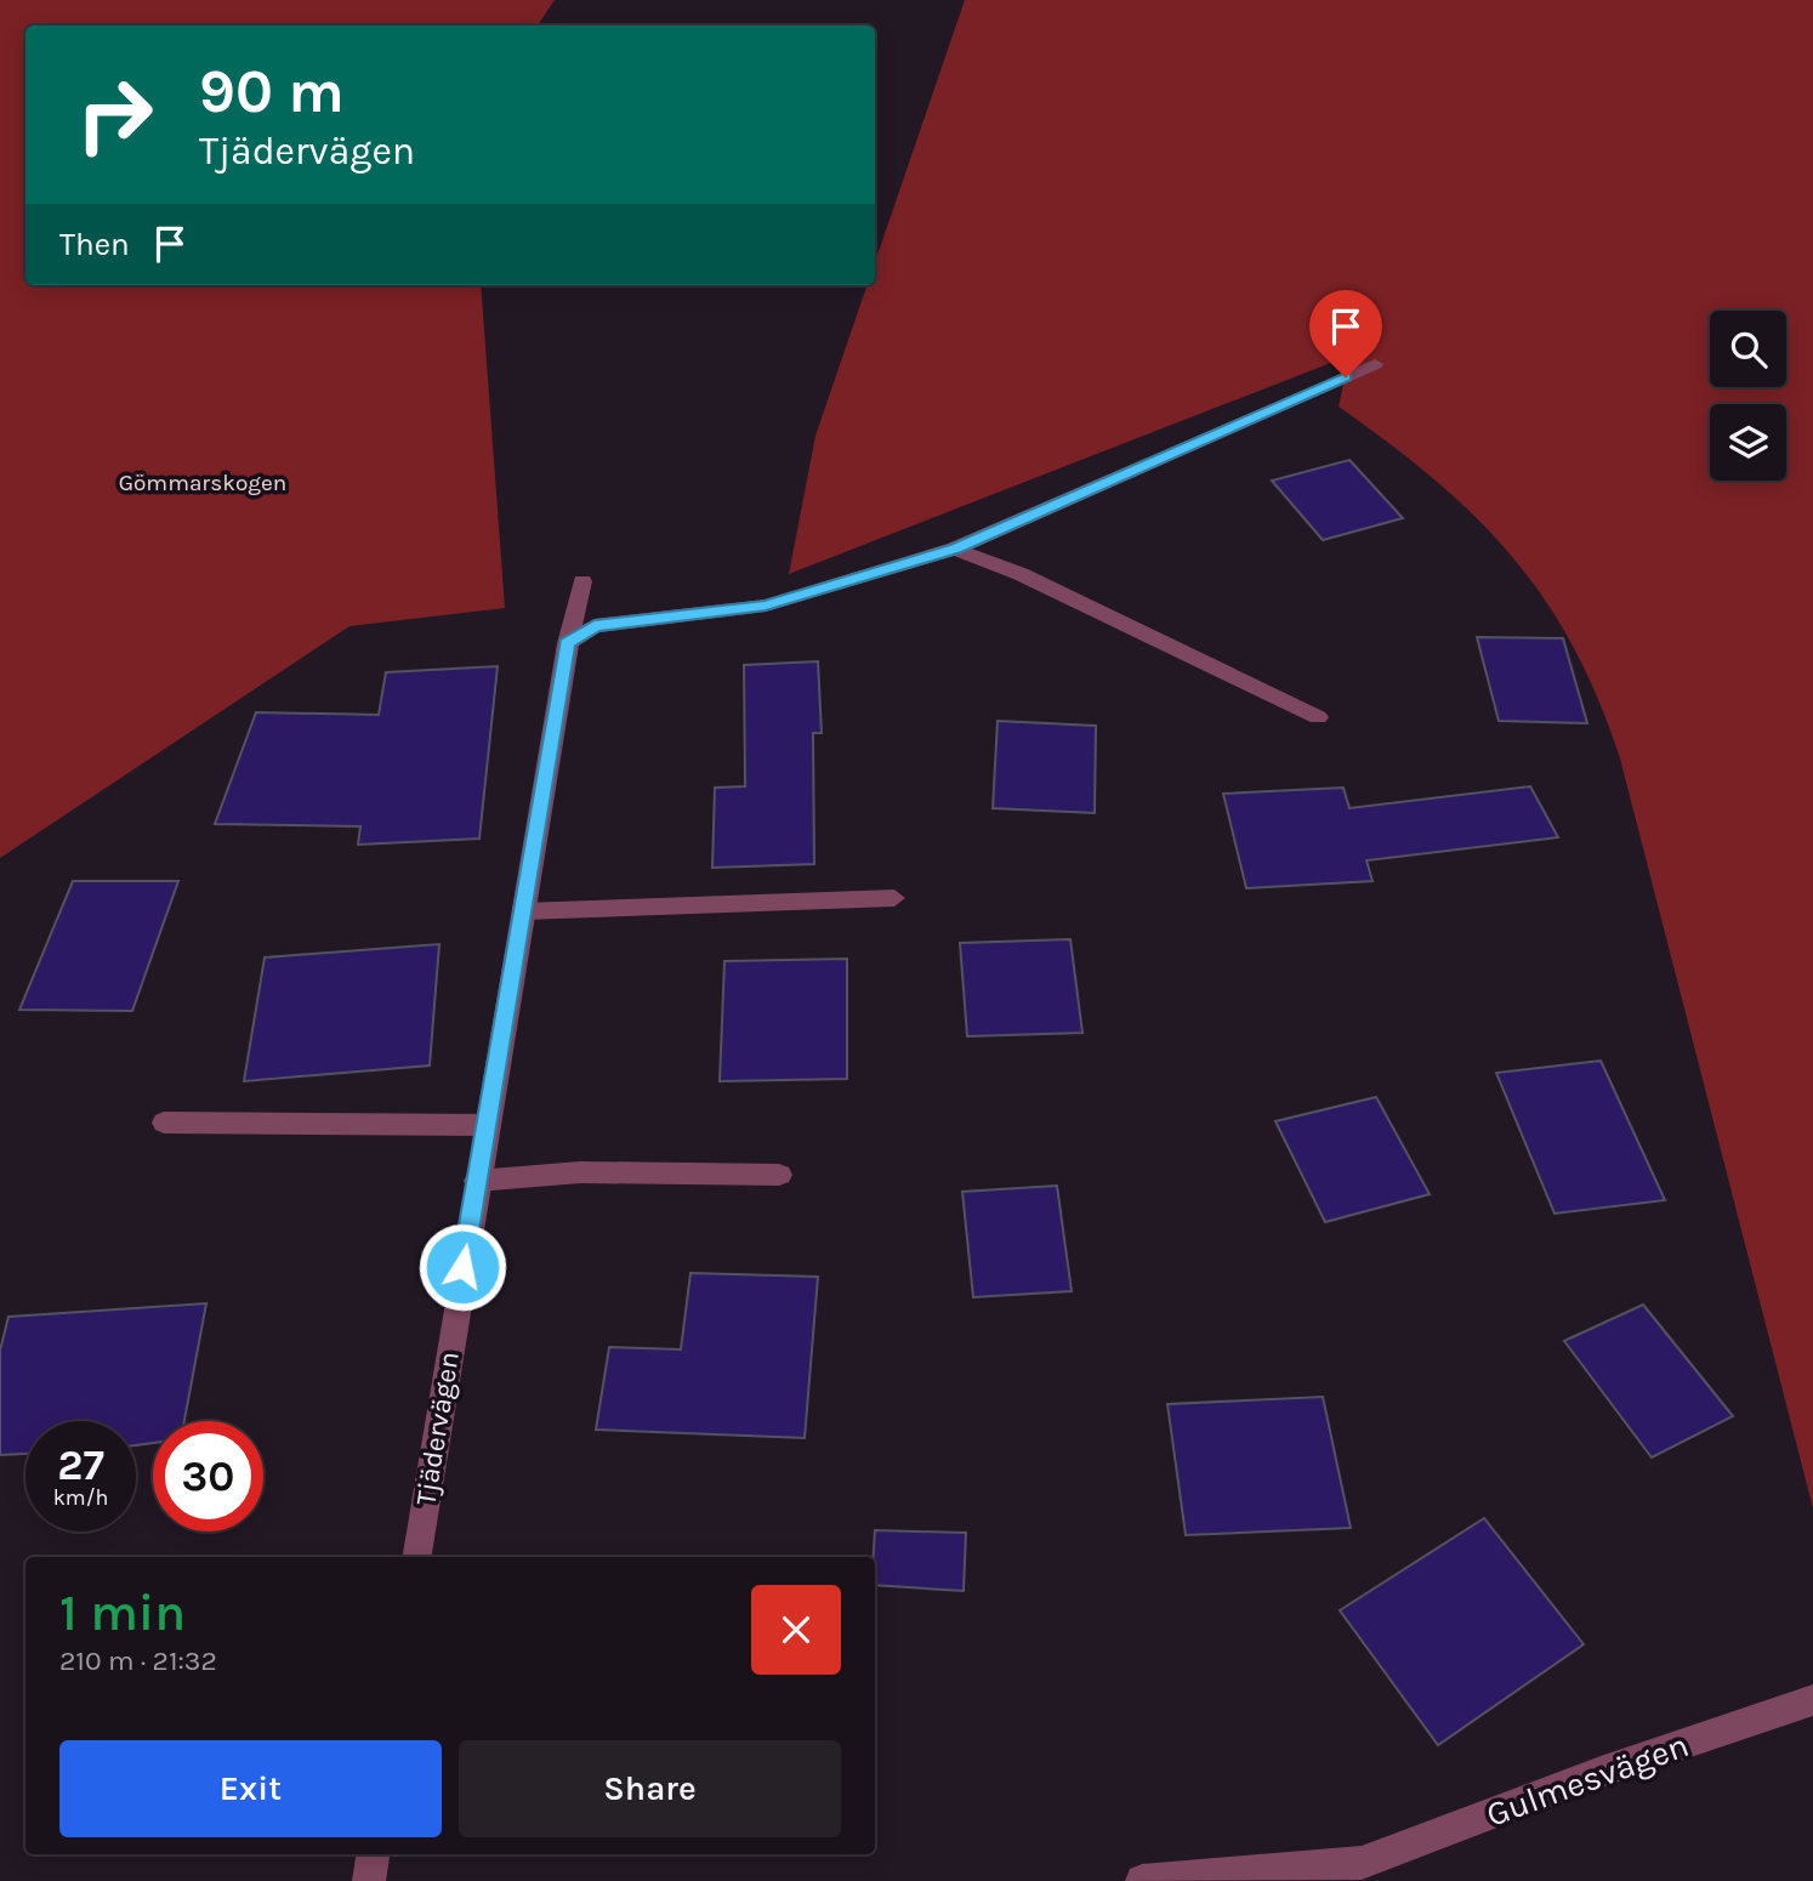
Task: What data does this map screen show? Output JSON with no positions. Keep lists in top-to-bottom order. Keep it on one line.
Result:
{"streets":{"street":["Tjädervägen","Gulmesvägen"]},"parks":["Gömmarskogen"],"page":{"turn":["90 m","Tjädervägen"],"then":"Then","speed":"27 km/h","limit":"30","heading":["1 min","210 m · 21:32"],"buttons":["Exit","Share"]}}
